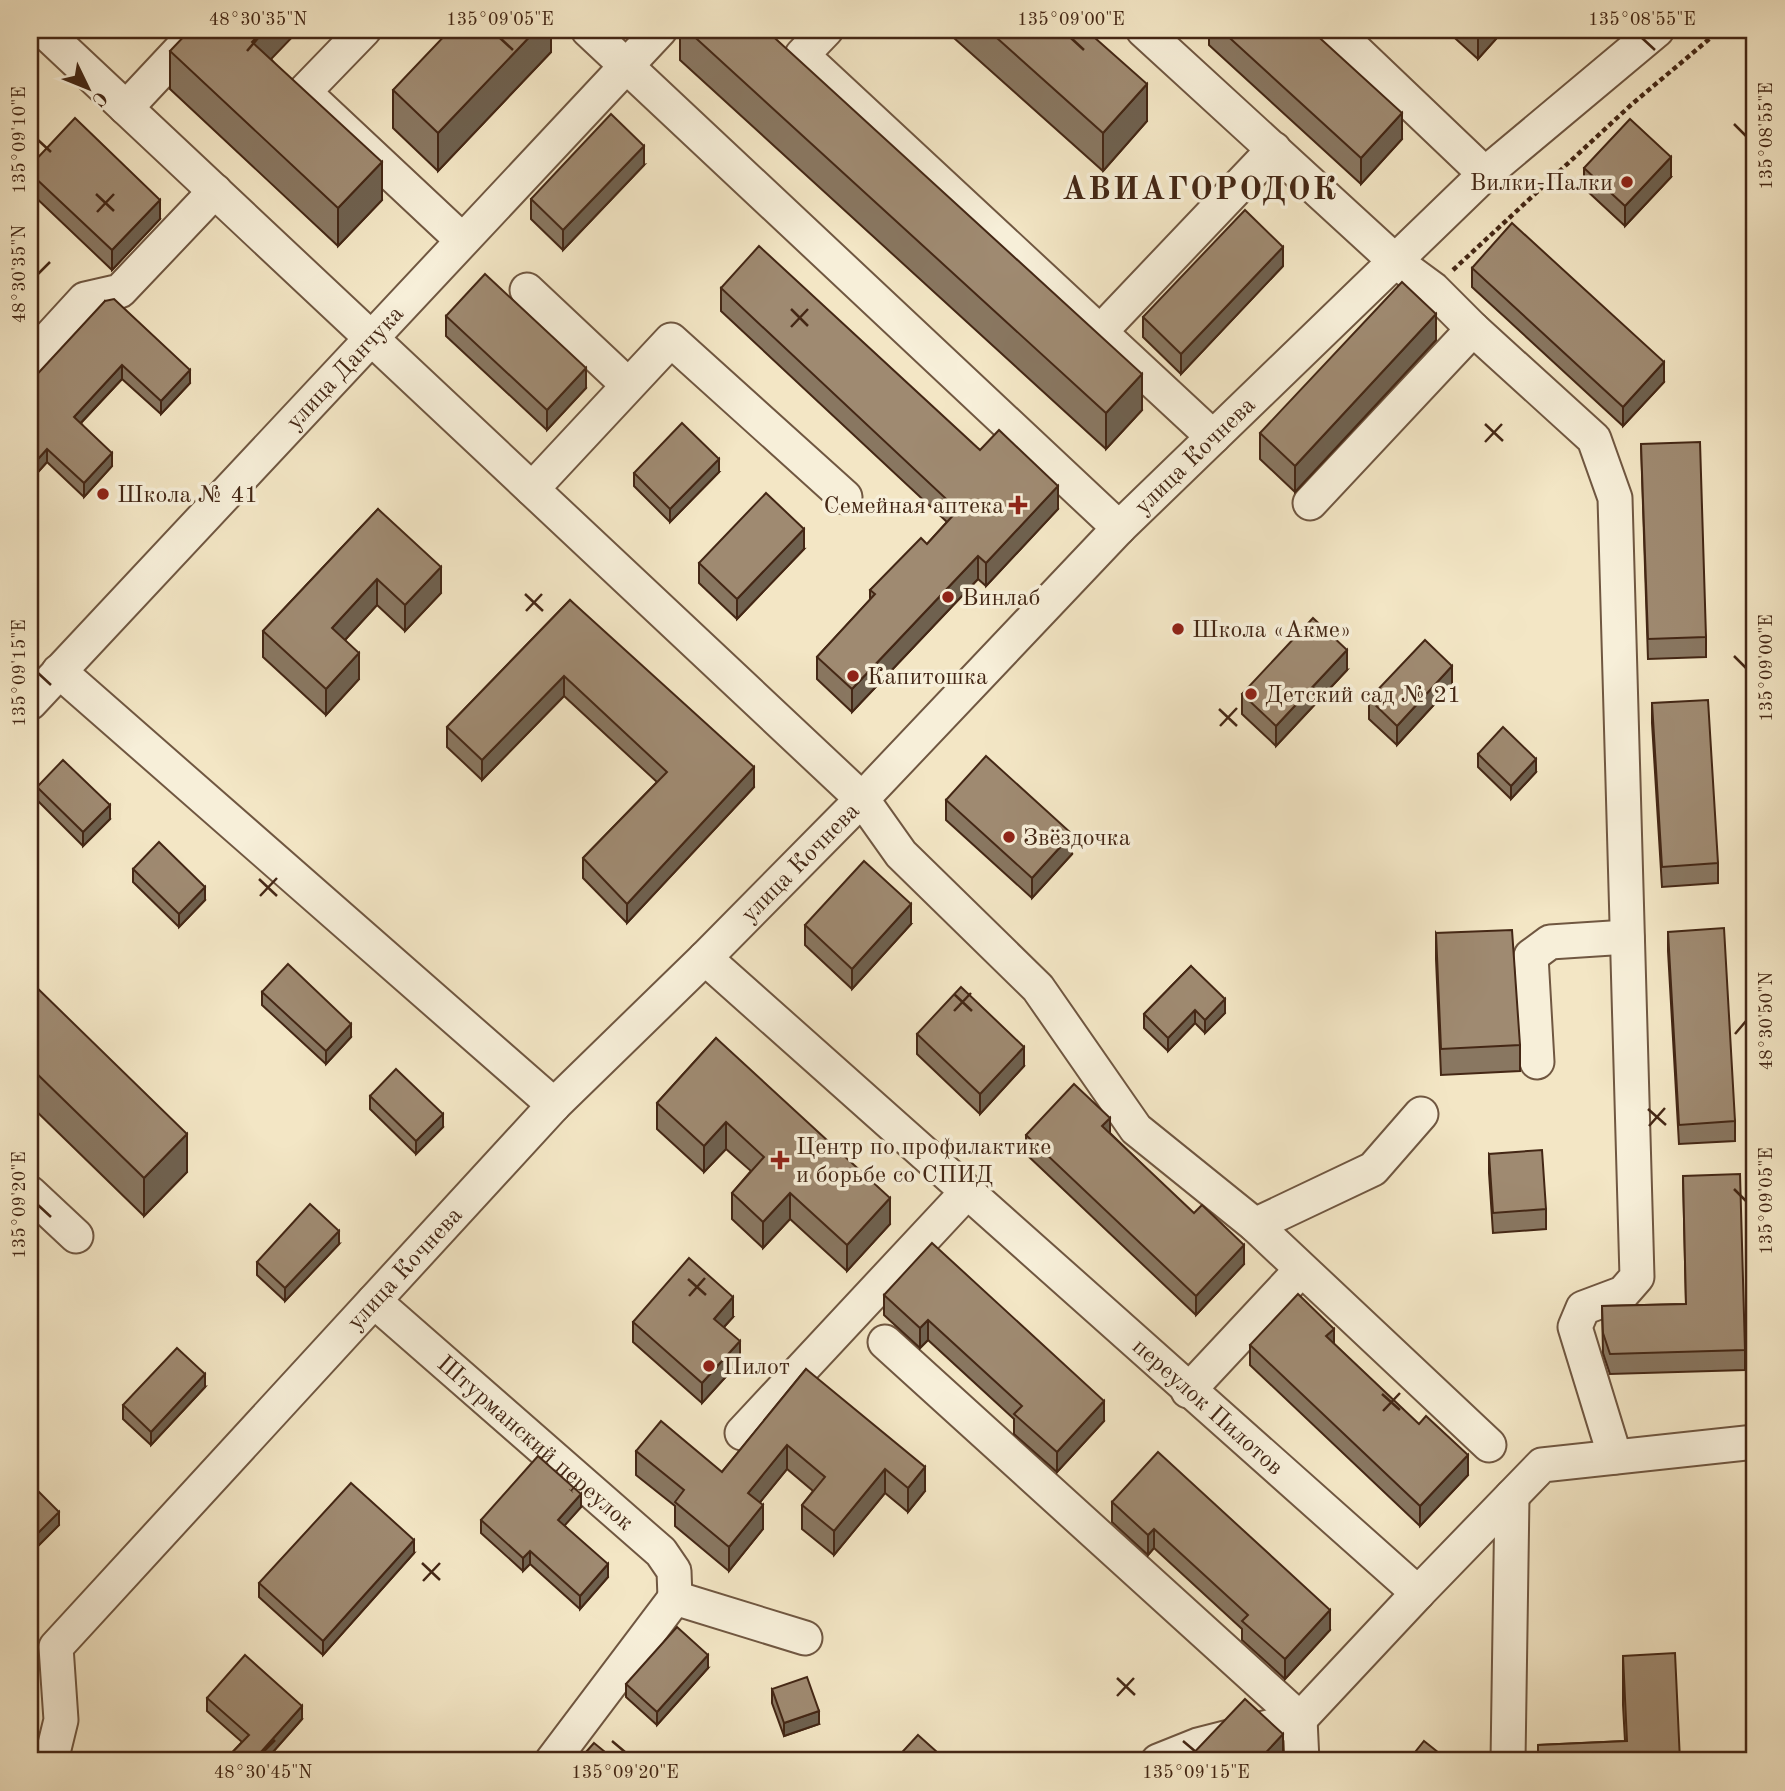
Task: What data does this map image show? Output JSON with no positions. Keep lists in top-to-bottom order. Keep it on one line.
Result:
{"streets":{"street":["улица Данчука","улица Кочнева","переулок Пилотов","Штурманский переулок"]},"crossings":[["улица Кочнева","переулок Пилотов"],["улица Кочнева","Штурманский переулок"]],"districts":["АВИАГОРОДОК"],"places":{"other":["Вилки-Палки","Школа № 41","Винлаб","Школа «Акме»","Капитошка","Детский сад № 21","Звёздочка","Пилот"],"health":["Семейная аптека","Центр по профилактике и борьбе со СПИД"]},"north":"bottom right","coordinates":["48°30'35\"N","135°09'05\"E","135°09'00\"E","135°08'55\"E","135°09'10\"E","135°09'15\"E","48°30'50\"N","135°09'20\"E","48°30'45\"N"]}
